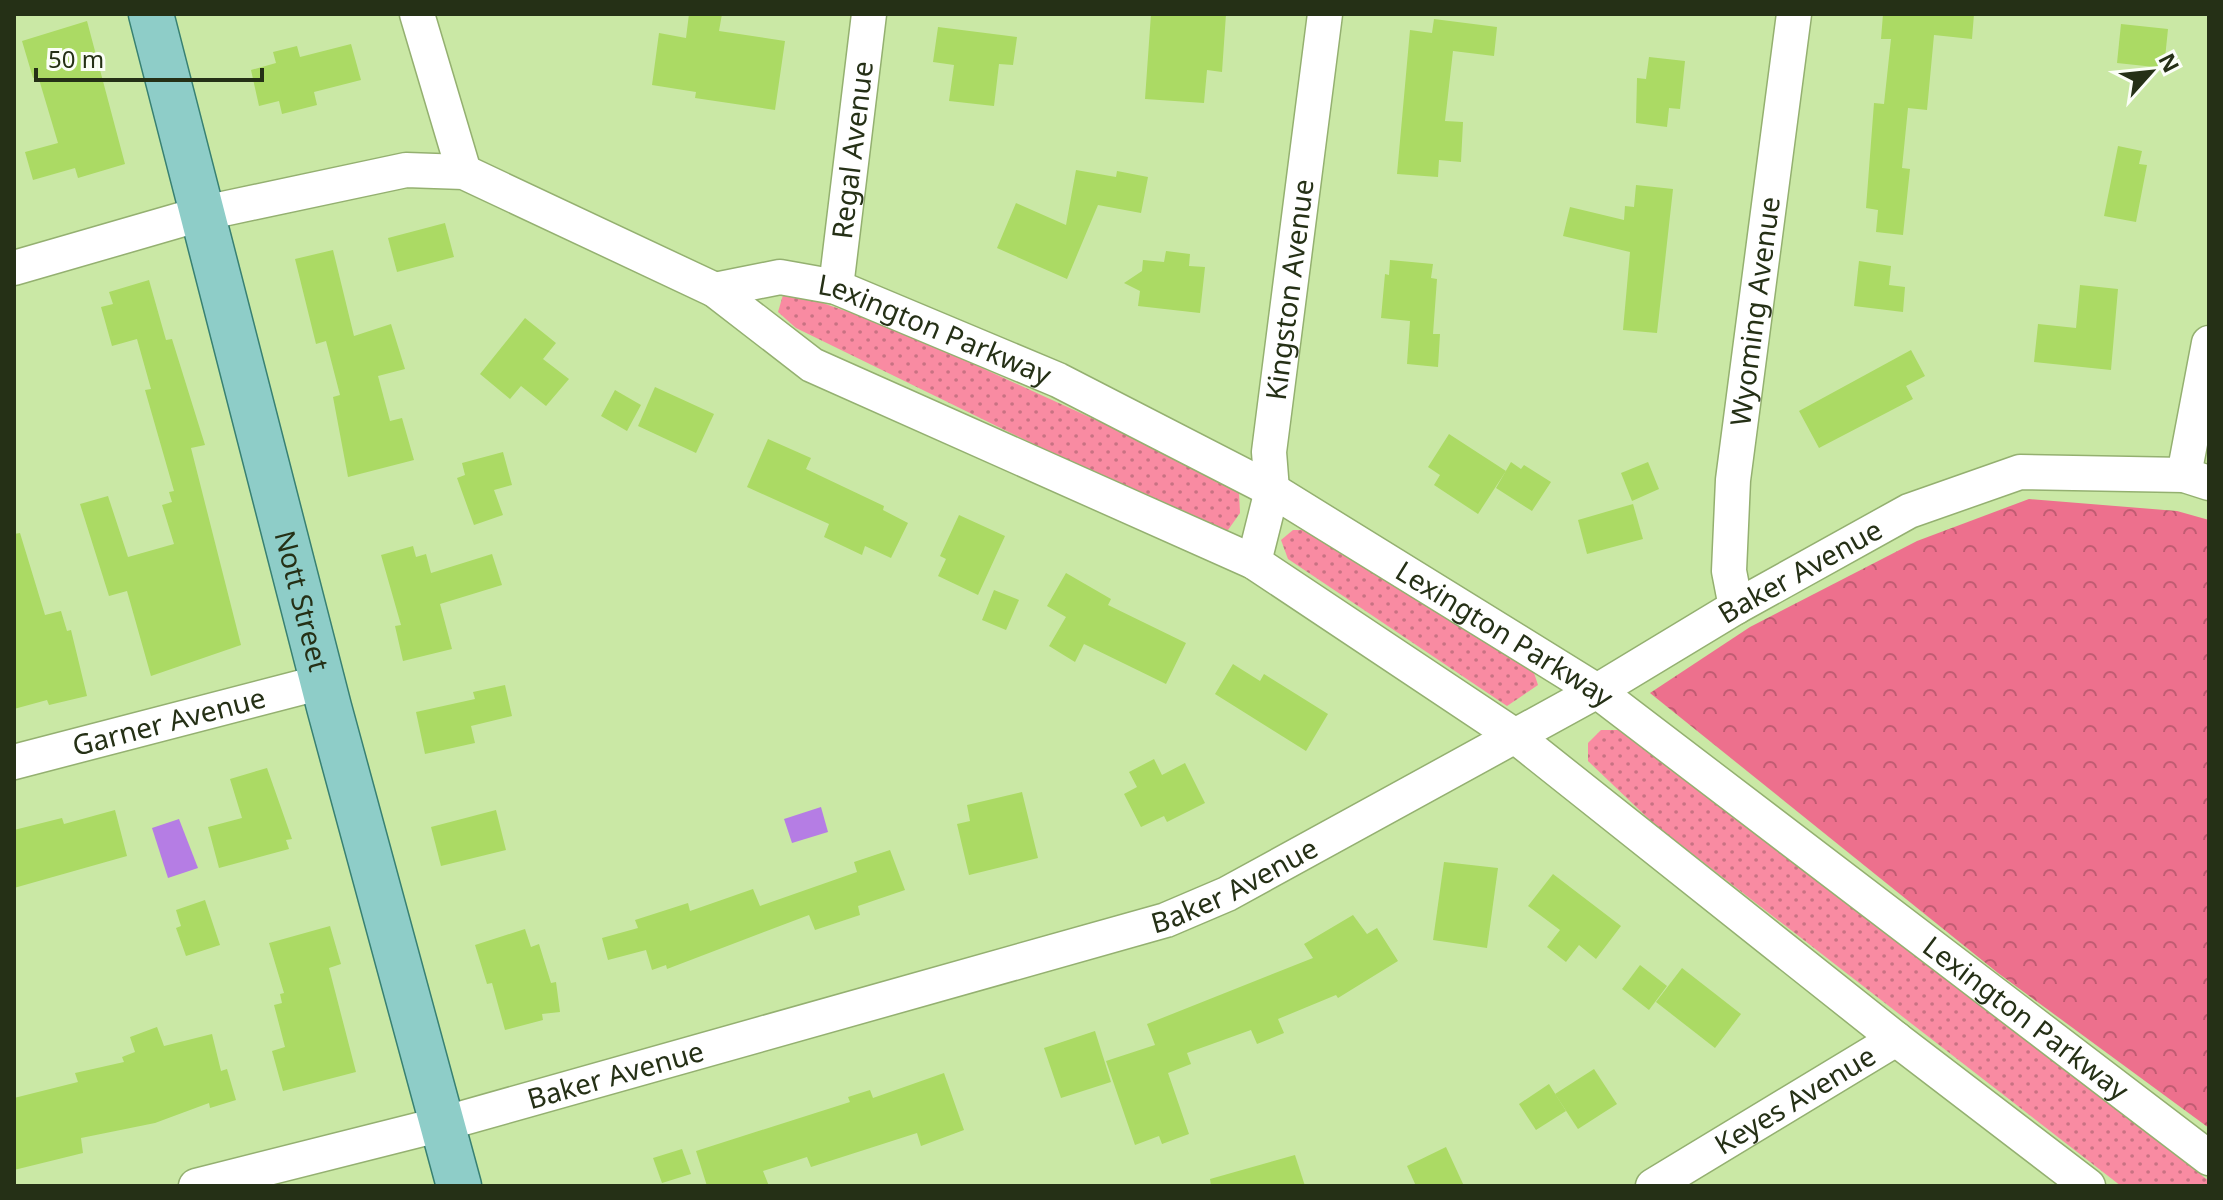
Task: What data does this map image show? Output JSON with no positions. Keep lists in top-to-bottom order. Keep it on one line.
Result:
{"streets":{"main road":["Nott Street"],"street":["Regal Avenue","Kingston Avenue","Wyoming Avenue","Lexington Parkway","Baker Avenue","Garner Avenue","Keyes Avenue"]},"crossings":[["Regal Avenue","Lexington Parkway"],["Kingston Avenue","Lexington Parkway"],["Wyoming Avenue","Baker Avenue"],["Lexington Parkway","Baker Avenue"],["Baker Avenue","Nott Street"],["Nott Street","Garner Avenue"]],"scale_bar":"50 m","north":"top right"}
